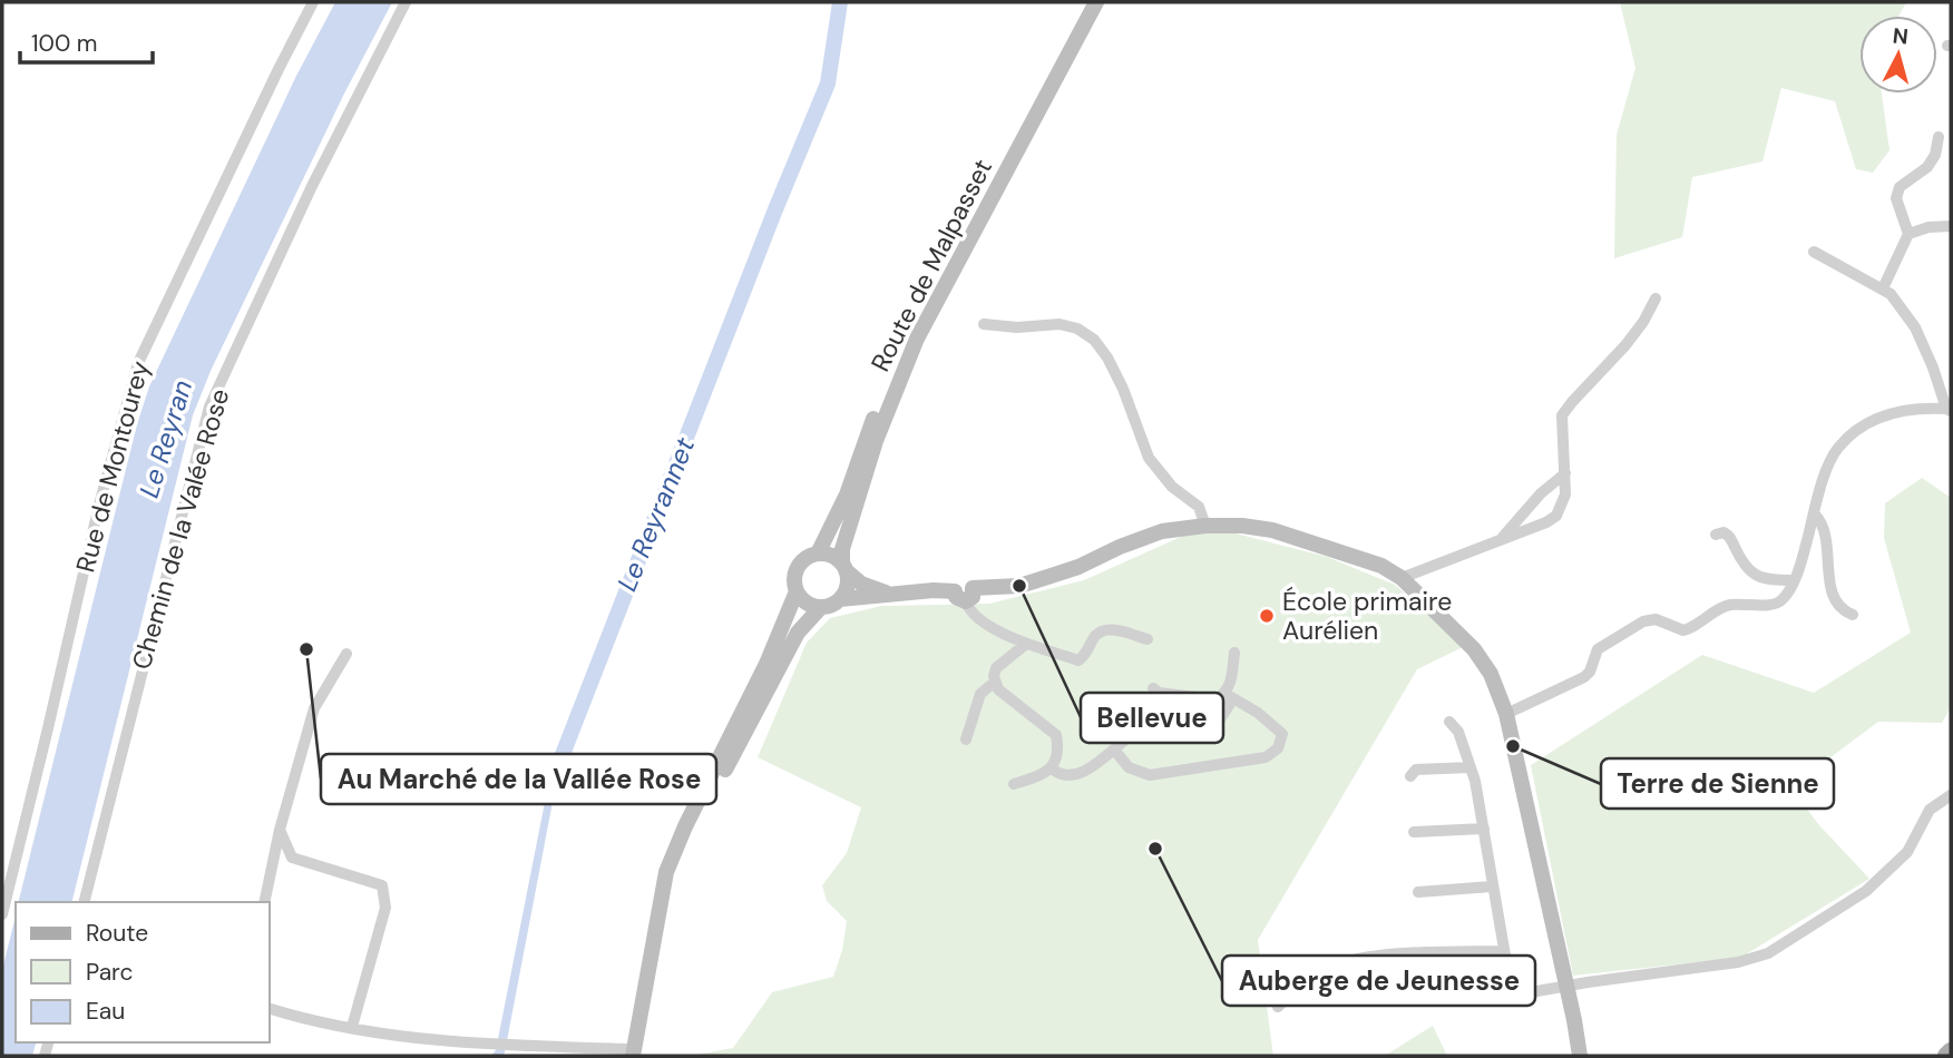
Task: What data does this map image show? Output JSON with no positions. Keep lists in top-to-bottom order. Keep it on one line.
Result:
{"streets":{"main road":["Route de Malpasset"],"street":["Rue de Montourey","Chemin de la Valée Rose"]},"water":["Le Reyran","Le Reyrannet"],"places":["Bellevue","École primaire Aurélien","Au Marché de la Vallée Rose","Terre de Sienne","Auberge de Jeunesse"],"legend":["Route","Parc","Eau"],"scale_bar":"100 m","north":"top"}
